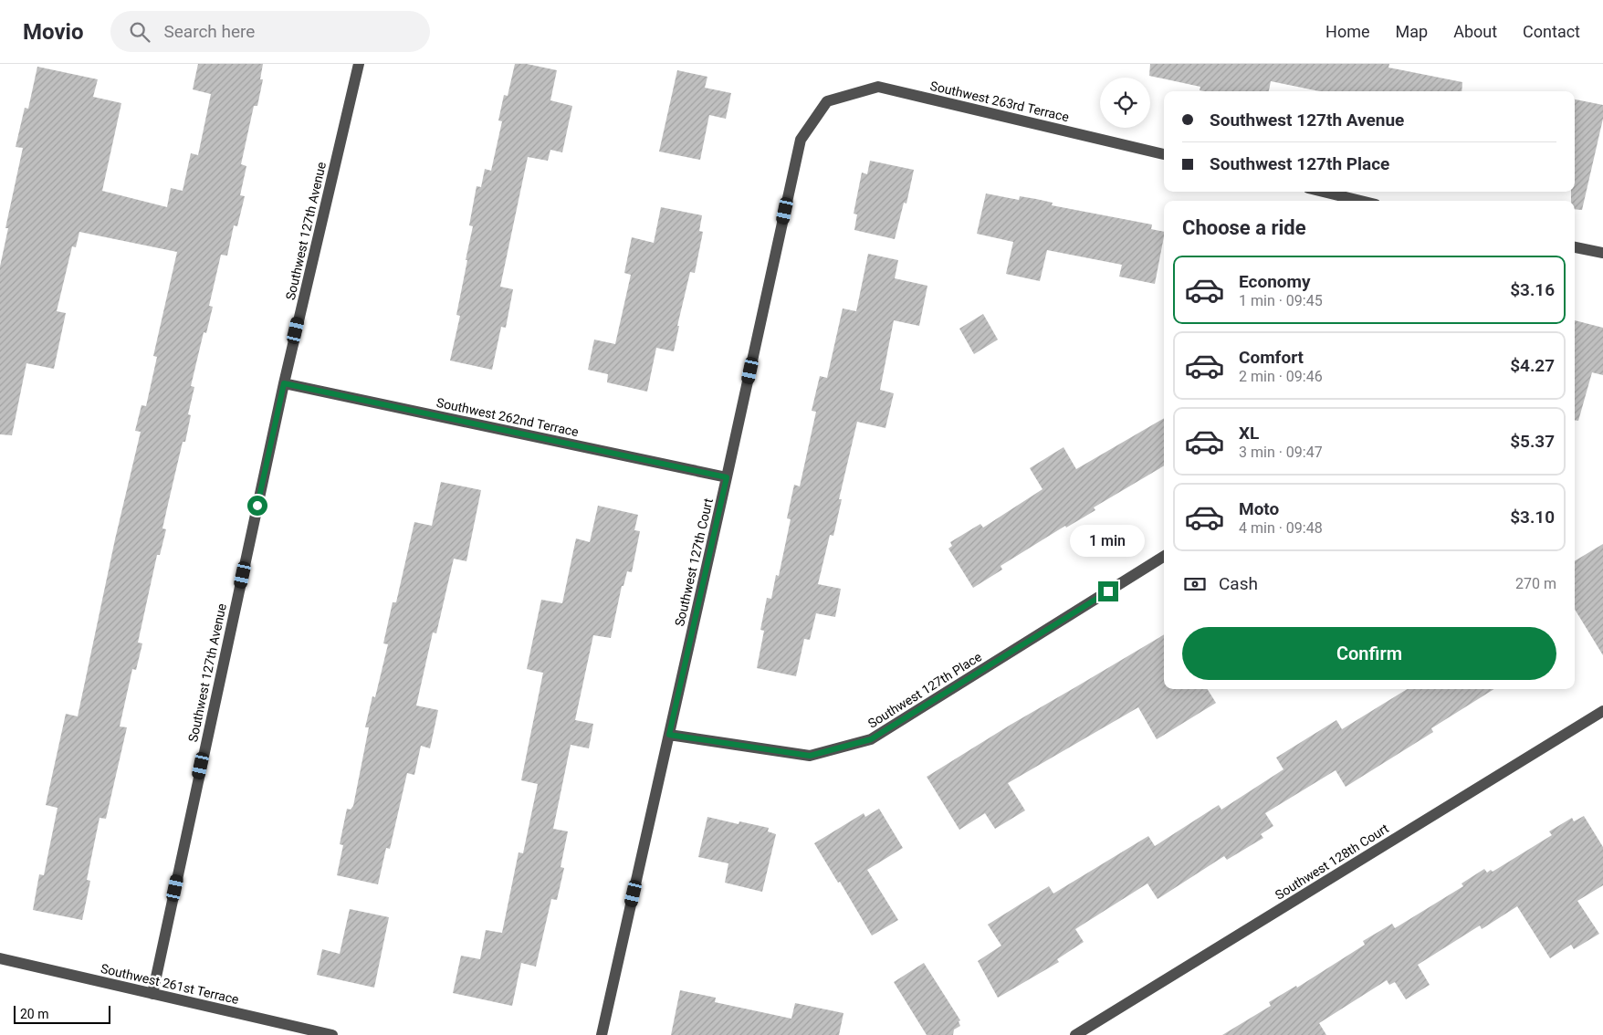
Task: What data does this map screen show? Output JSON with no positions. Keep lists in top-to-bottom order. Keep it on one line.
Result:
{"streets":{"street":["Southwest 263rd Terrace","Southwest 127th Avenue","Southwest 262nd Terrace","Southwest 127th Court","Southwest 127th Place","Southwest 128th Court","Southwest 261st Terrace"]},"crossings":[["Southwest 263rd Terrace","Southwest 127th Court"],["Southwest 127th Avenue","Southwest 262nd Terrace"],["Southwest 127th Avenue","Southwest 261st Terrace"],["Southwest 262nd Terrace","Southwest 127th Court"],["Southwest 127th Court","Southwest 127th Place"]],"scale_bar":"20 m","page":{"header":"Movio","search":"Search here","nav":["Home","Map","About","Contact"],"banner":["Southwest 127th Avenue","Southwest 127th Place"],"heading":"Choose a ride","list":[{"name":"Economy","note":"1 min · 09:45","value":"$3.16"},{"name":"Comfort","note":"2 min · 09:46","value":"$4.27"},{"name":"XL","note":"3 min · 09:47","value":"$5.37"},{"name":"Moto","note":"4 min · 09:48","value":"$3.10"}],"bubble":"1 min","pay":["Cash","270 m"],"buttons":"Confirm","scale":"20 m"}}
